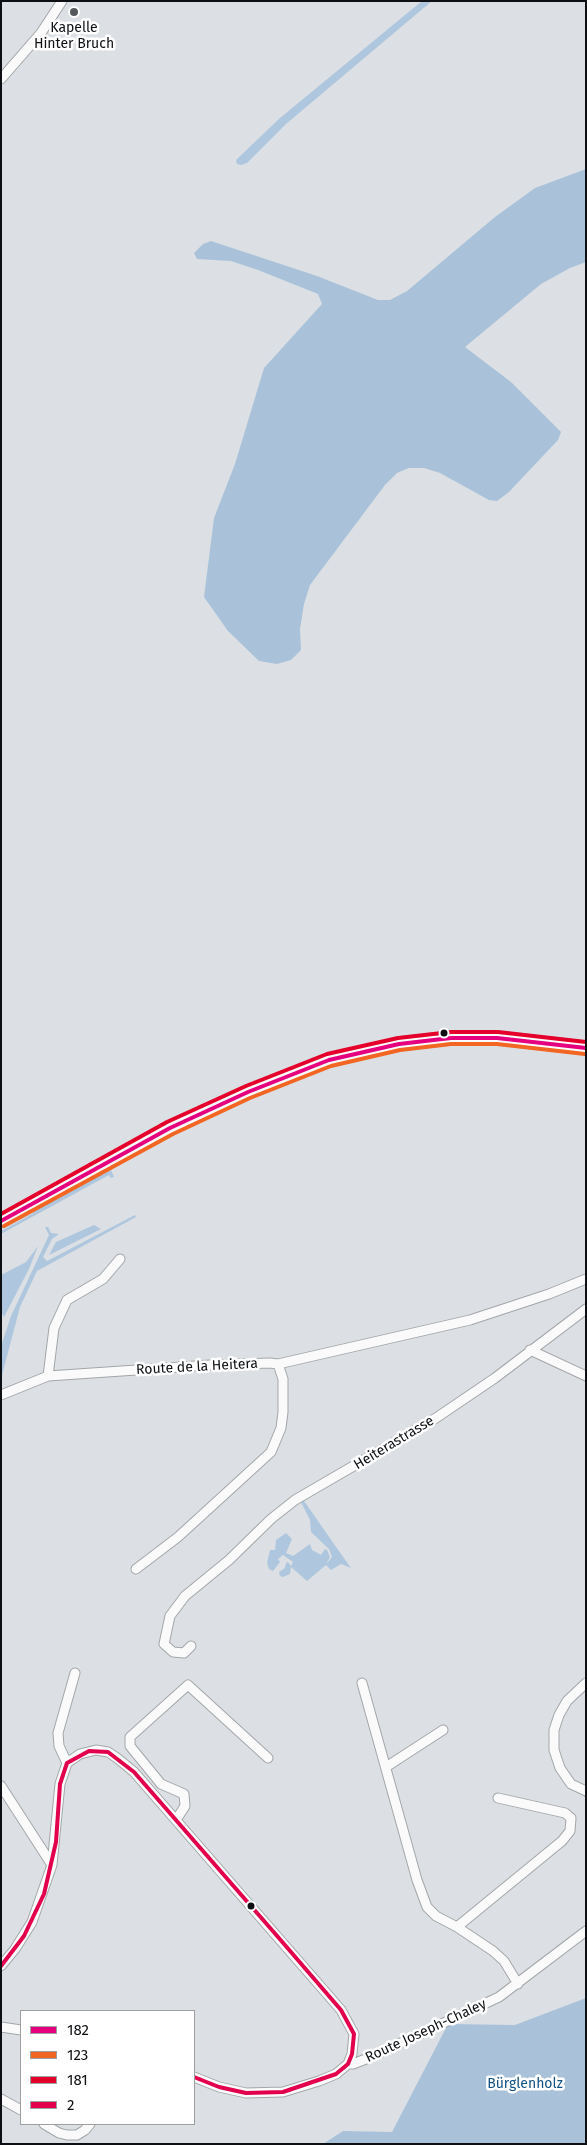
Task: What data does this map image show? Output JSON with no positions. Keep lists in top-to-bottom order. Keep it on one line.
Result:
{"streets":{"street":["Route de la Heitera","Heiterastrasse","Route Joseph-Chaley"]},"parks":["Bürglenholz"],"places":["Kapelle Hinter Bruch"],"lines":["transit line 181","transit line 182","transit line 123","transit line 2"],"legend":["182","123","181","2"]}
